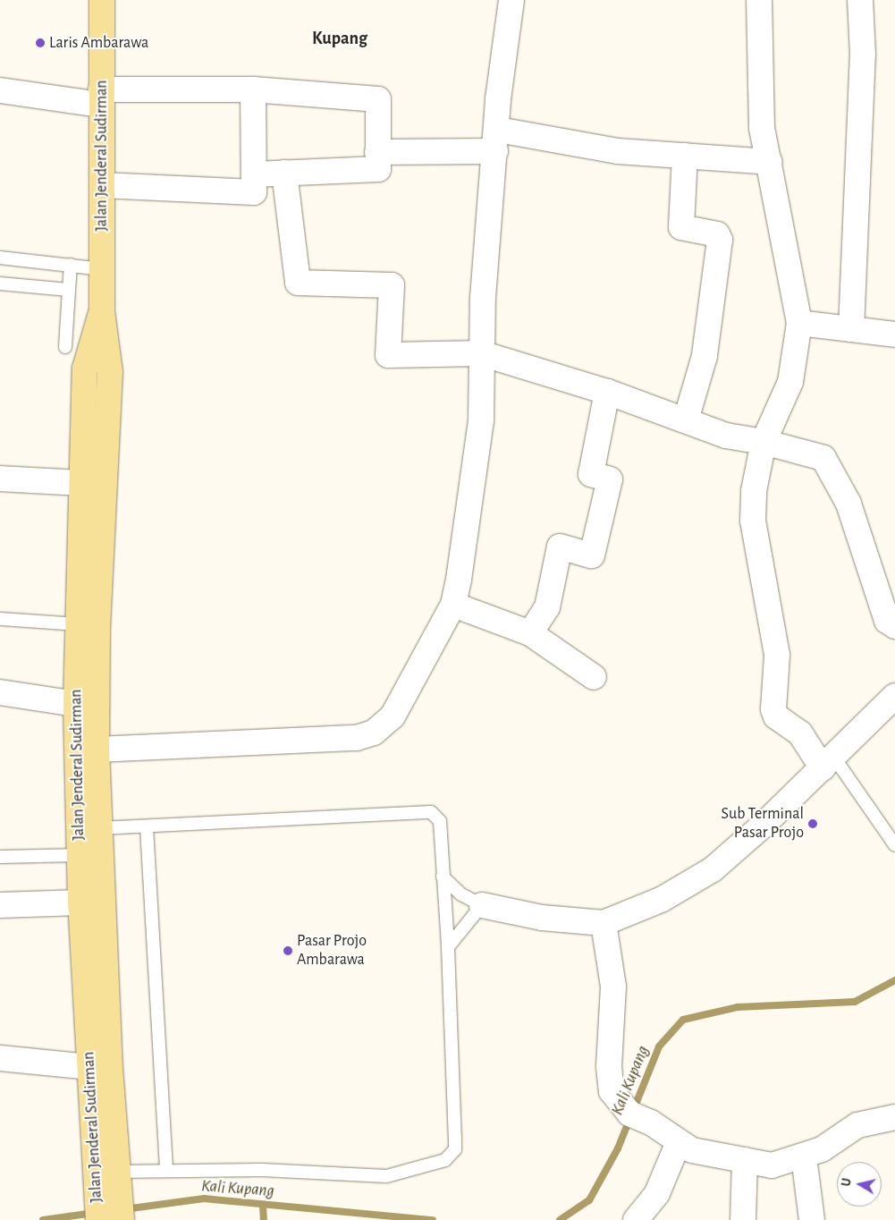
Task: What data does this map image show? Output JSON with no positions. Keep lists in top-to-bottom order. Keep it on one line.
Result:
{"streets":{"main road":["Jalan Jenderal Sudirman"]},"districts":["Kupang"],"water":["Kali Kupang"],"places":["Laris Ambarawa","Sub Terminal Pasar Projo","Pasar Projo Ambarawa"],"north":"left"}
